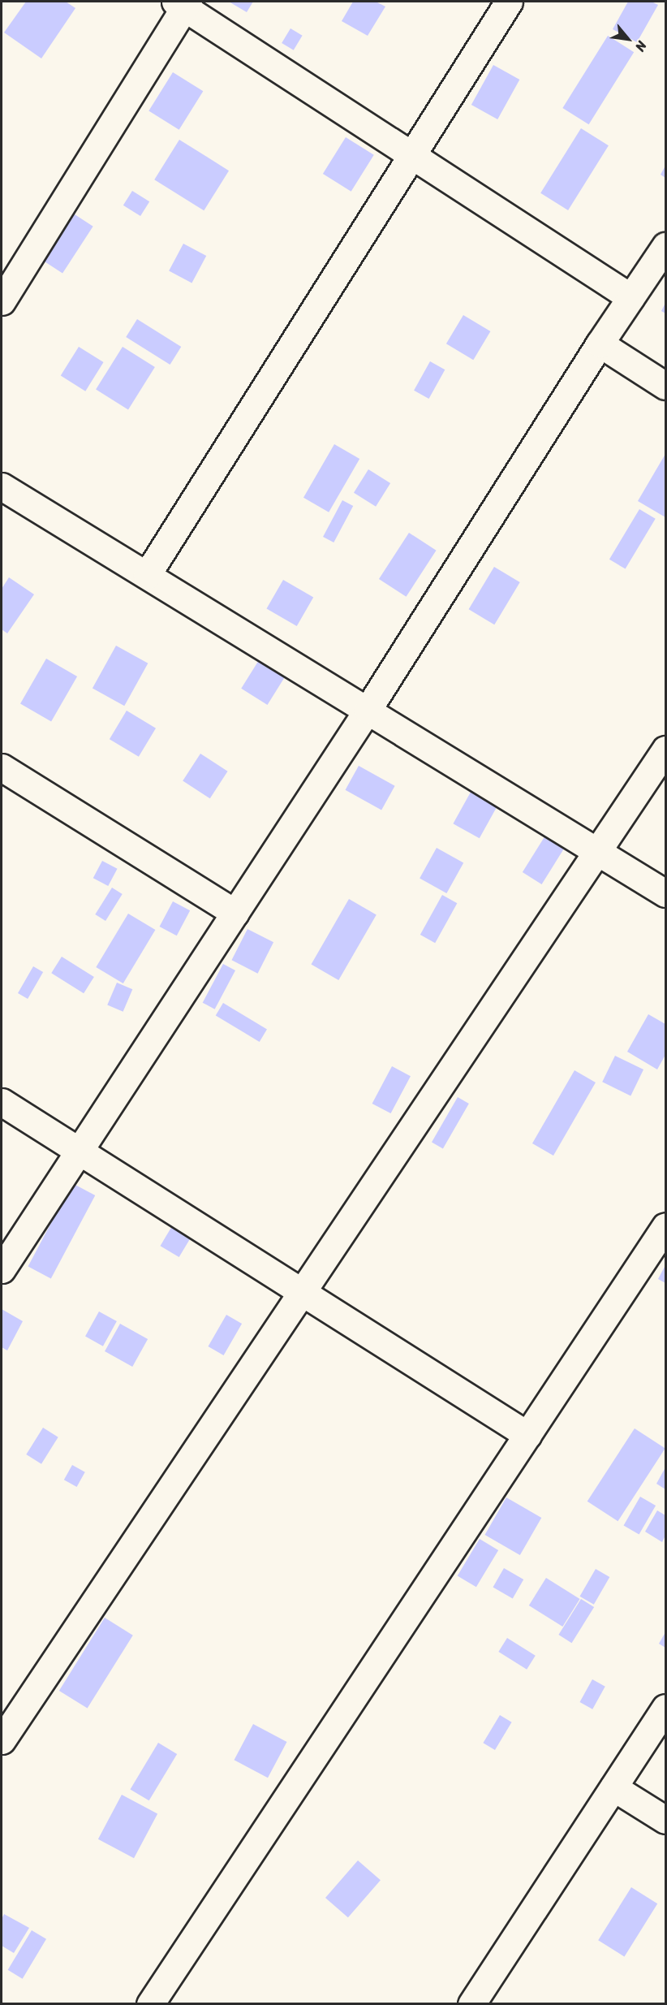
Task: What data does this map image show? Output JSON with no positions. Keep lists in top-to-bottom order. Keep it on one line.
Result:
{"north":"bottom right"}
